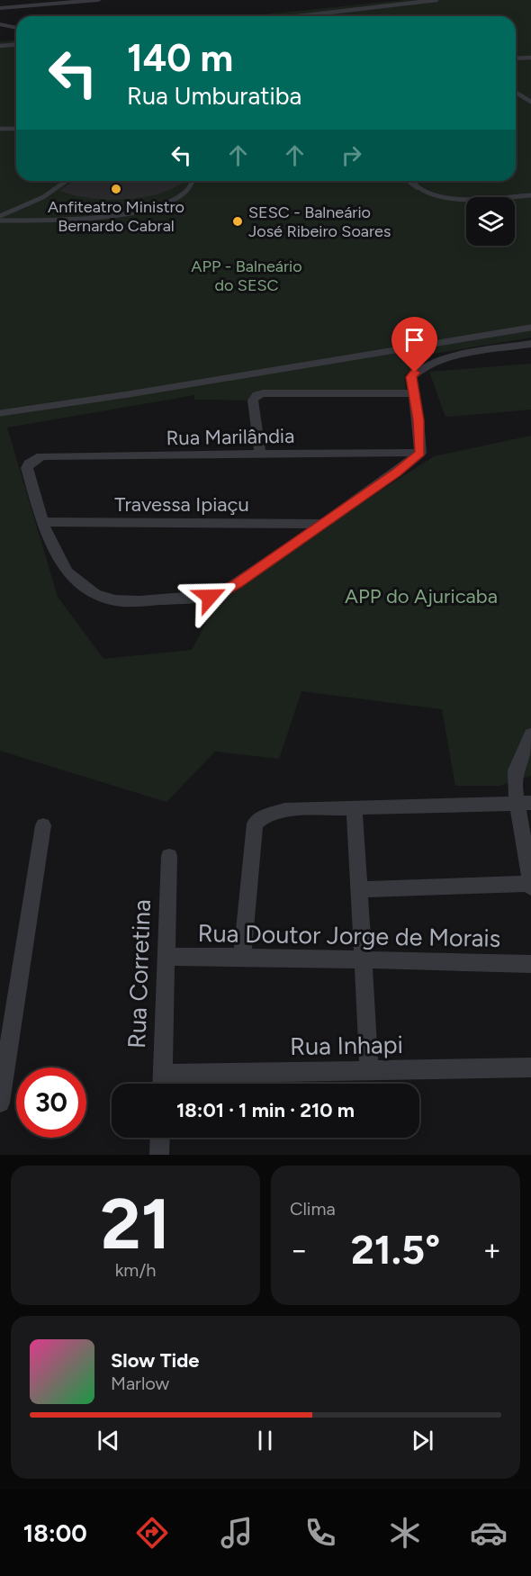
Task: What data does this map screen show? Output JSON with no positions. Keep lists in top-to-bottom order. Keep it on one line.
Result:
{"streets":{"street":["Rua Marilândia","Travessa Ipiaçu","Rua Doutor Jorge de Morais","Rua Corretina","Rua Inhapi"]},"crossings":[["Rua Marilândia","Travessa Ipiaçu"],["Rua Doutor Jorge de Morais","Rua Corretina"],["Rua Corretina","Rua Inhapi"]],"parks":["APP - Balneário do SESC","APP do Ajuricaba"],"places":["Anfiteatro Ministro Bernardo Cabral","SESC - Balneário José Ribeiro Soares"],"page":{"turn":["140 m","Rua Umburatiba"],"limit":"30","trip":"18:01 · 1 min · 210 m","tile":[["21","km/h"],"Clima"],"heat":["−","21.5°","+"],"song":["Slow Tide","Marlow"],"tabs":"18:00"}}
